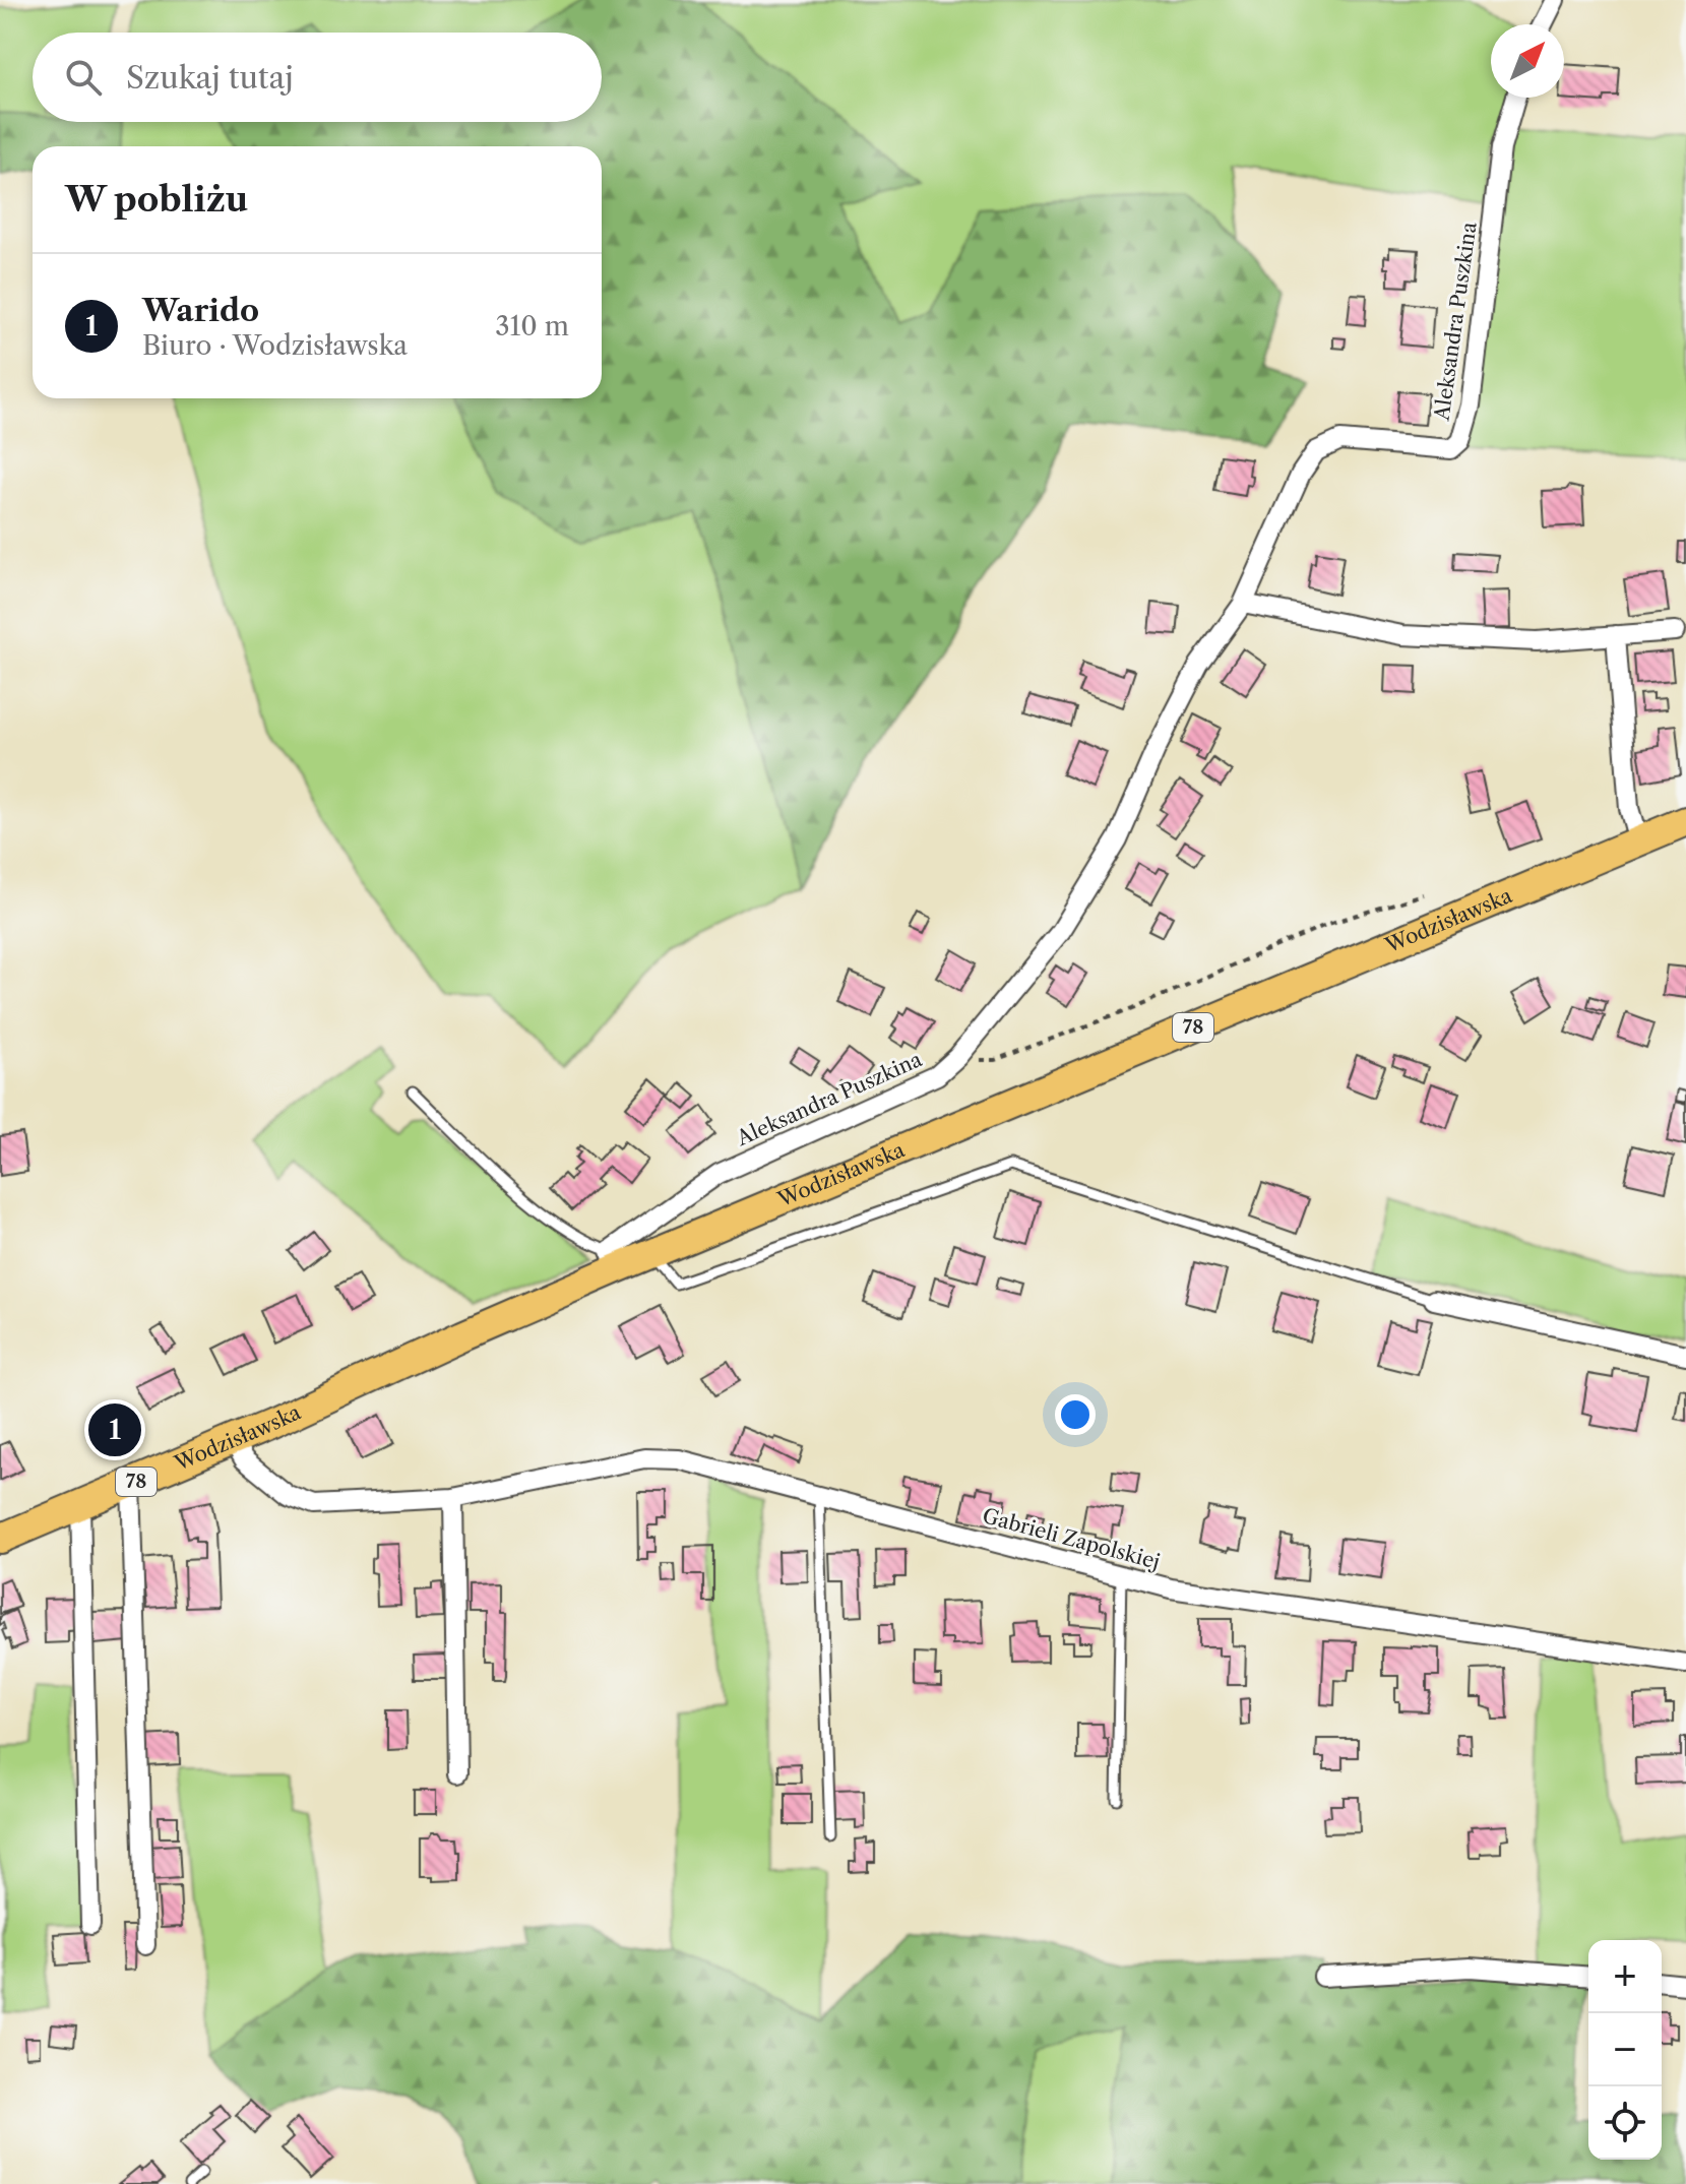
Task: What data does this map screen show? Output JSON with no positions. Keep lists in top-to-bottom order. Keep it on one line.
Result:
{"streets":{"main road":["Wodzisławska","78"],"street":["Aleksandra Puszkina","Gabrieli Zapolskiej"]},"crossings":[["Aleksandra Puszkina","Wodzisławska"],["Wodzisławska","Gabrieli Zapolskiej"]],"north":"top right","page":{"search":"Szukaj tutaj","heading":"W pobliżu","list":[{"mark":"1","name":"Warido","note":"Biuro · Wodzisławska","value":"310 m"}],"pins":"1","map_buttons":["+","−"]}}
